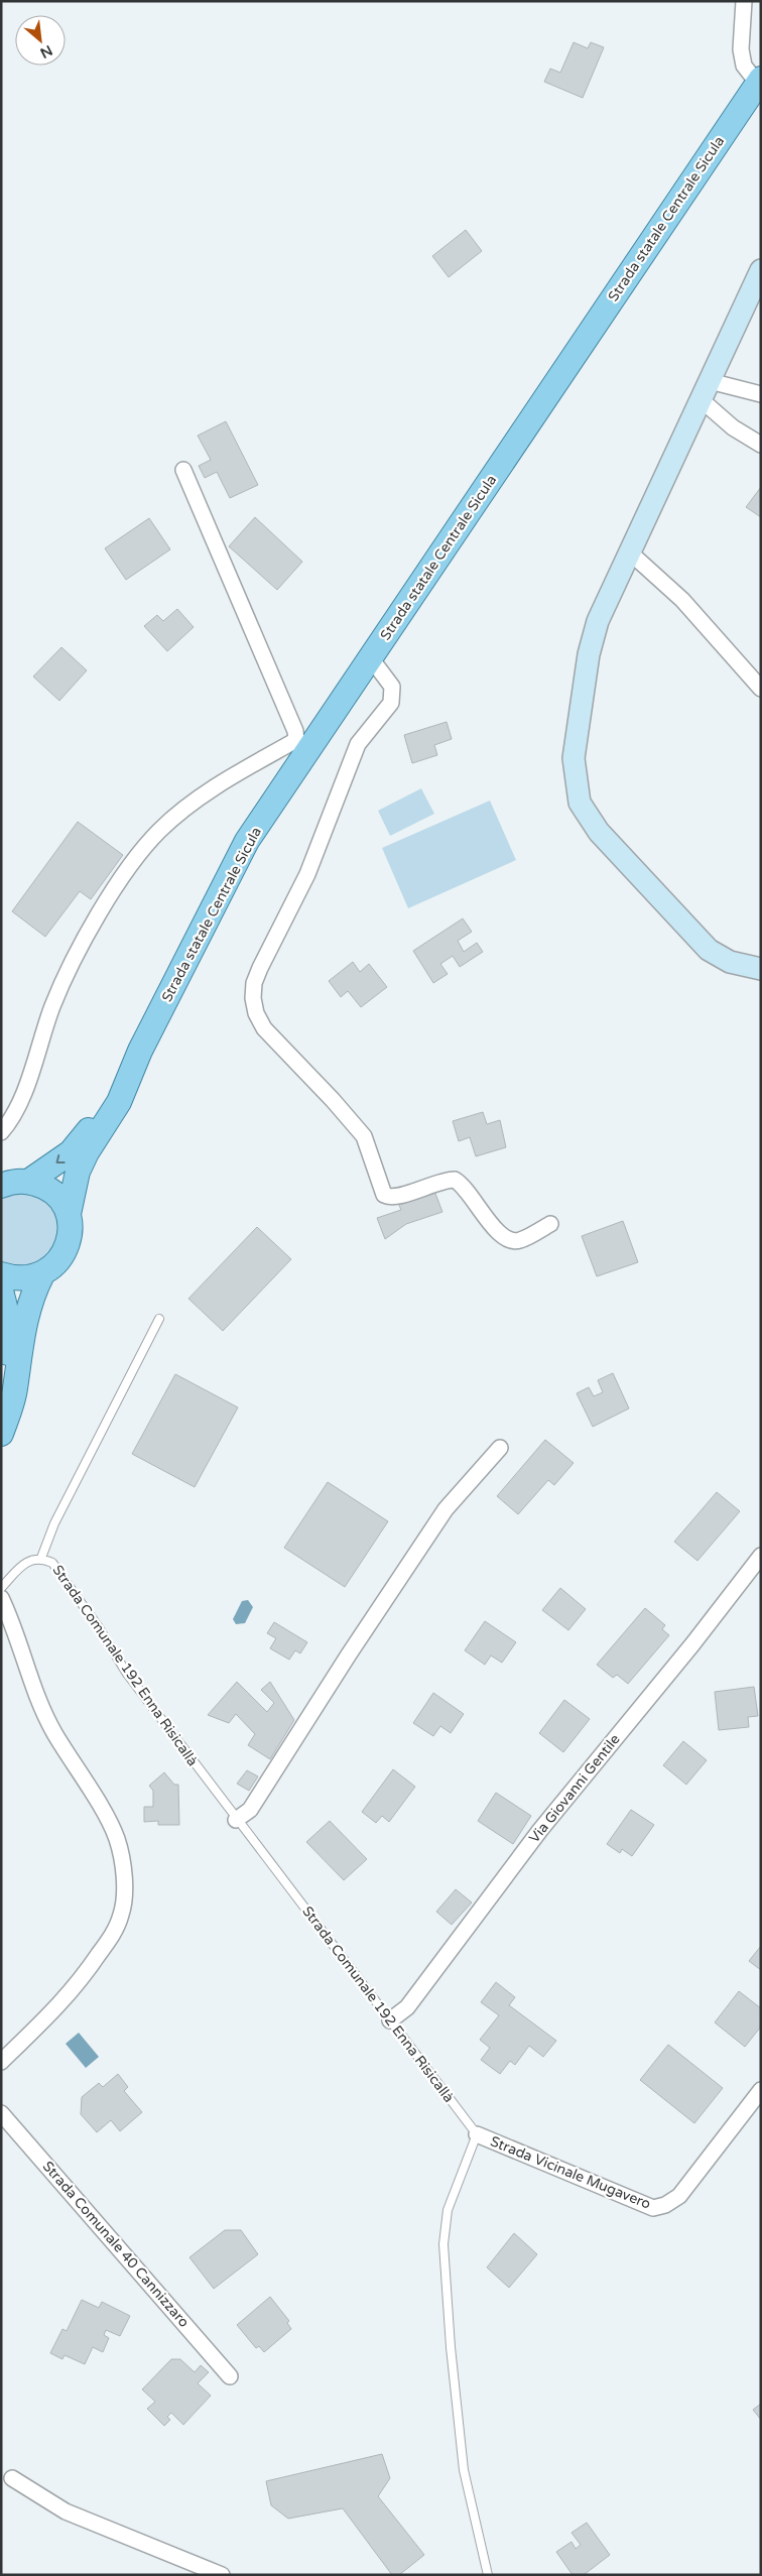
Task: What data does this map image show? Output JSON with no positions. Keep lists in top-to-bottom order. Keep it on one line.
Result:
{"streets":{"main road":["Strada statale Centrale Sicula"],"street":["Via Giovanni Gentile","Strada Vicinale Mugavero","Strada Comunale 40 Cannizzaro"],"lane":["Strada Comunale 192 Enna Risicallà"]},"crossings":[["Strada Comunale 192 Enna Risicallà","Via Giovanni Gentile"],["Strada Comunale 192 Enna Risicallà","Strada Vicinale Mugavero"]],"north":"bottom right"}
